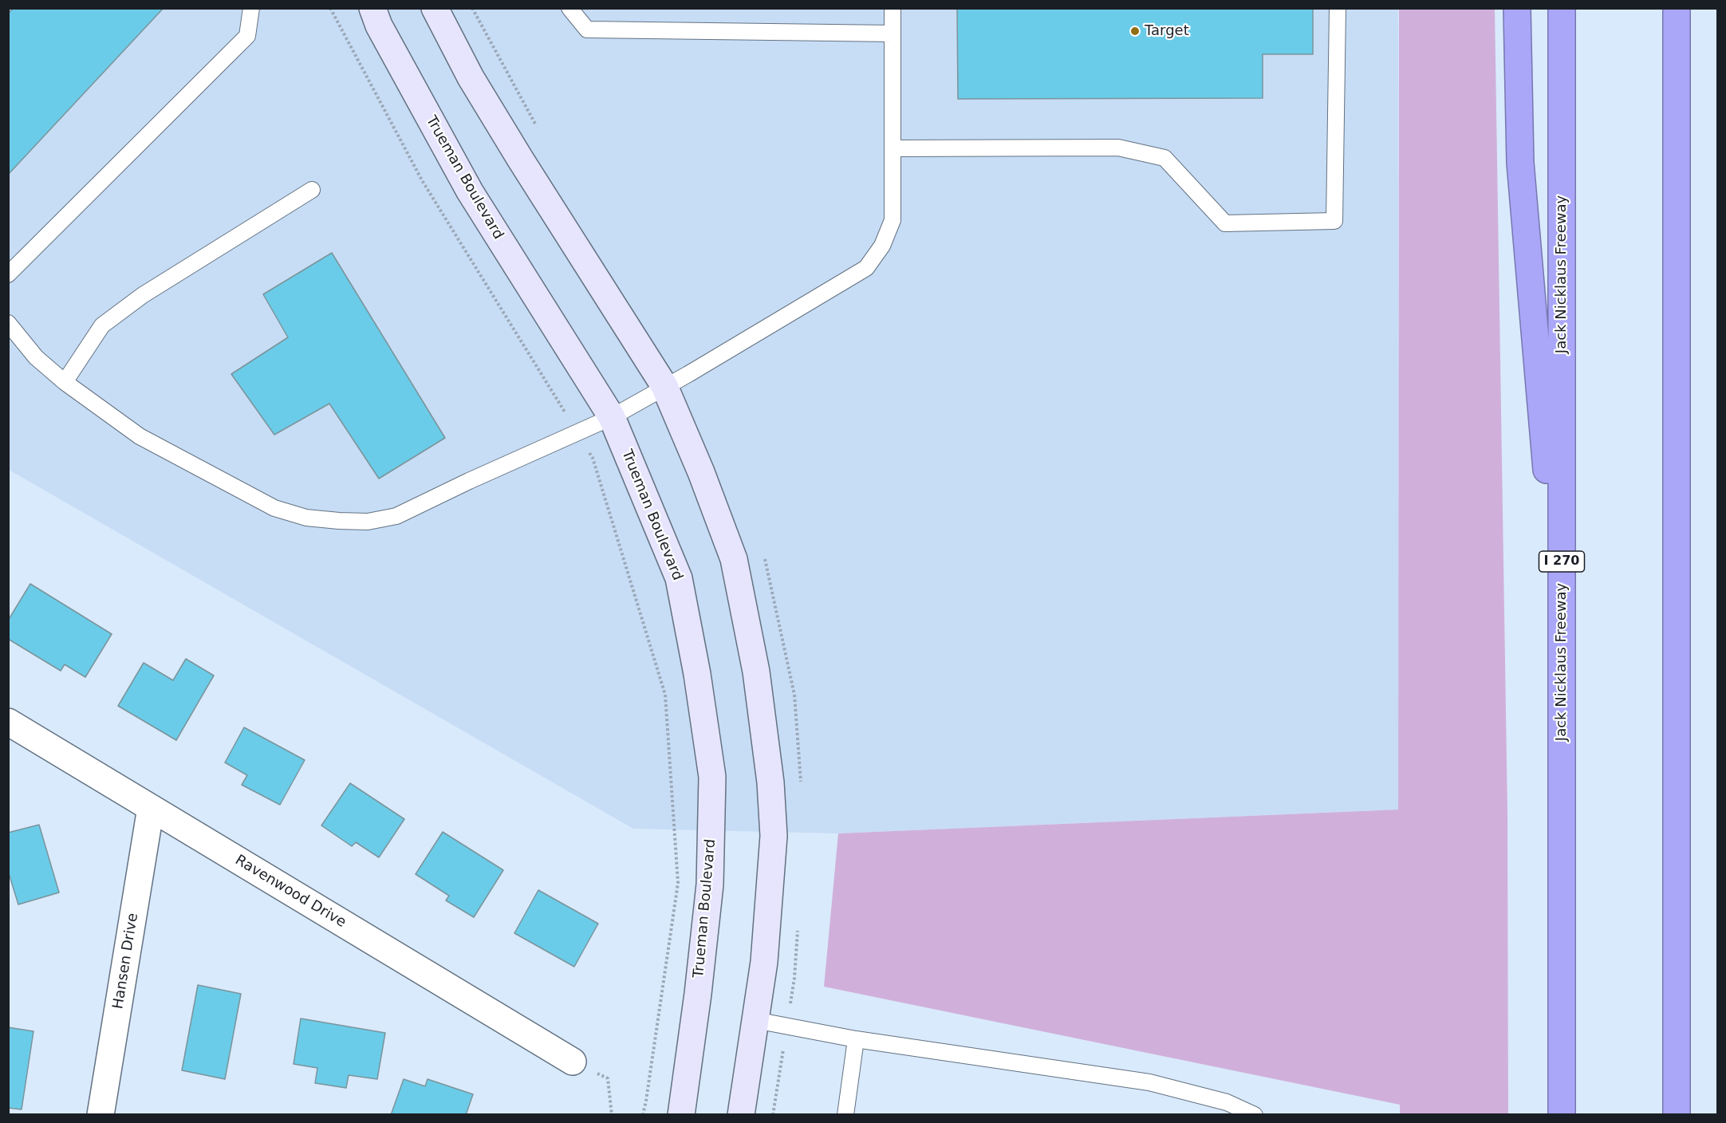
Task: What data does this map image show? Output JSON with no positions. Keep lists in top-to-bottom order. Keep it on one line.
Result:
{"streets":{"highway":["Jack Nicklaus Freeway","I 270"],"main road":["Trueman Boulevard"],"street":["Ravenwood Drive","Hansen Drive"]},"crossings":[["Ravenwood Drive","Hansen Drive"]],"places":["Target"]}
